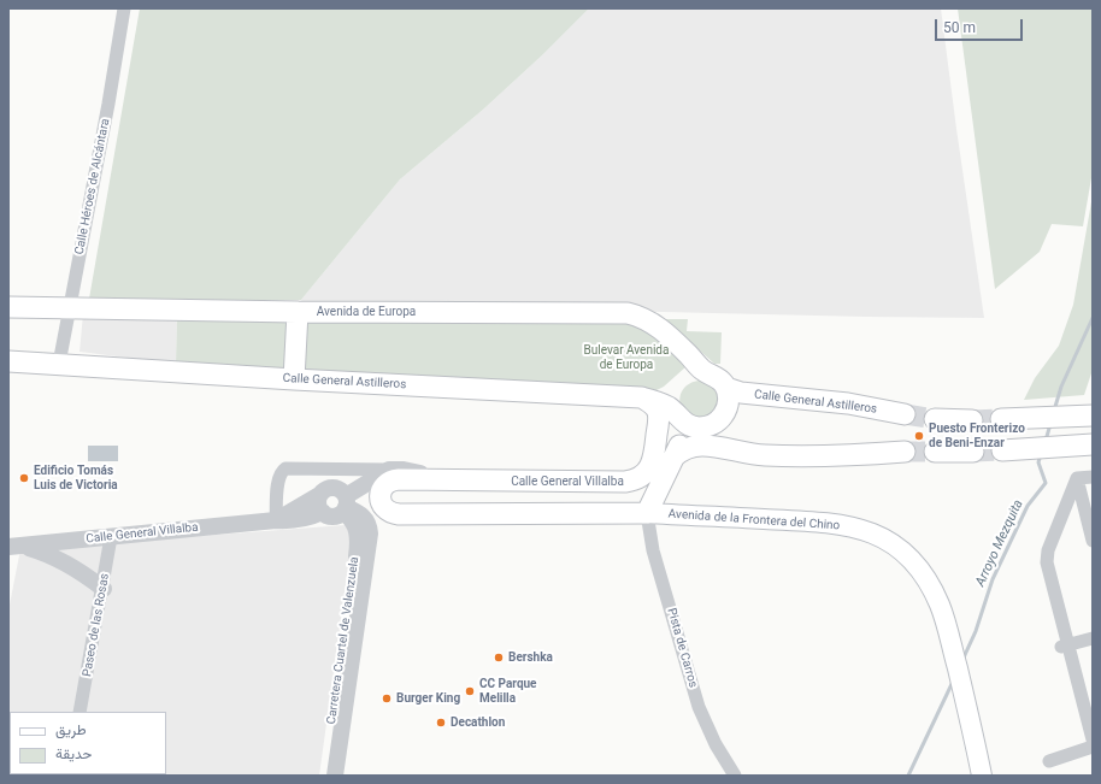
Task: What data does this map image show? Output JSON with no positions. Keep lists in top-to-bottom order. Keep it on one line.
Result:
{"streets":{"main road":["Avenida de Europa","Calle General Astilleros","Calle General Villalba","Avenida de la Frontera del Chino"],"street":["Calle Héroes de Alcántara","Paseo de las Rosas","Carretera Cuartel de Valenzuela","Pista de Carros"]},"crossings":[["Calle Héroes de Alcántara","Avenida de Europa"],["Calle Héroes de Alcántara","Calle General Astilleros"],["Avenida de Europa","Calle General Astilleros"],["Calle General Villalba","Paseo de las Rosas"],["Calle General Villalba","Carretera Cuartel de Valenzuela"],["Avenida de la Frontera del Chino","Pista de Carros"]],"water":["Arroyo Mezquita"],"parks":["Bulevar Avenida de Europa"],"places":["Puesto Fronterizo de Beni-Enzar","Edificio Tomás Luis de Victoria","Bershka","CC Parque Melilla","Burger King","Decathlon"],"legend":["طريق","حديقة"],"scale_bar":"50 m"}
